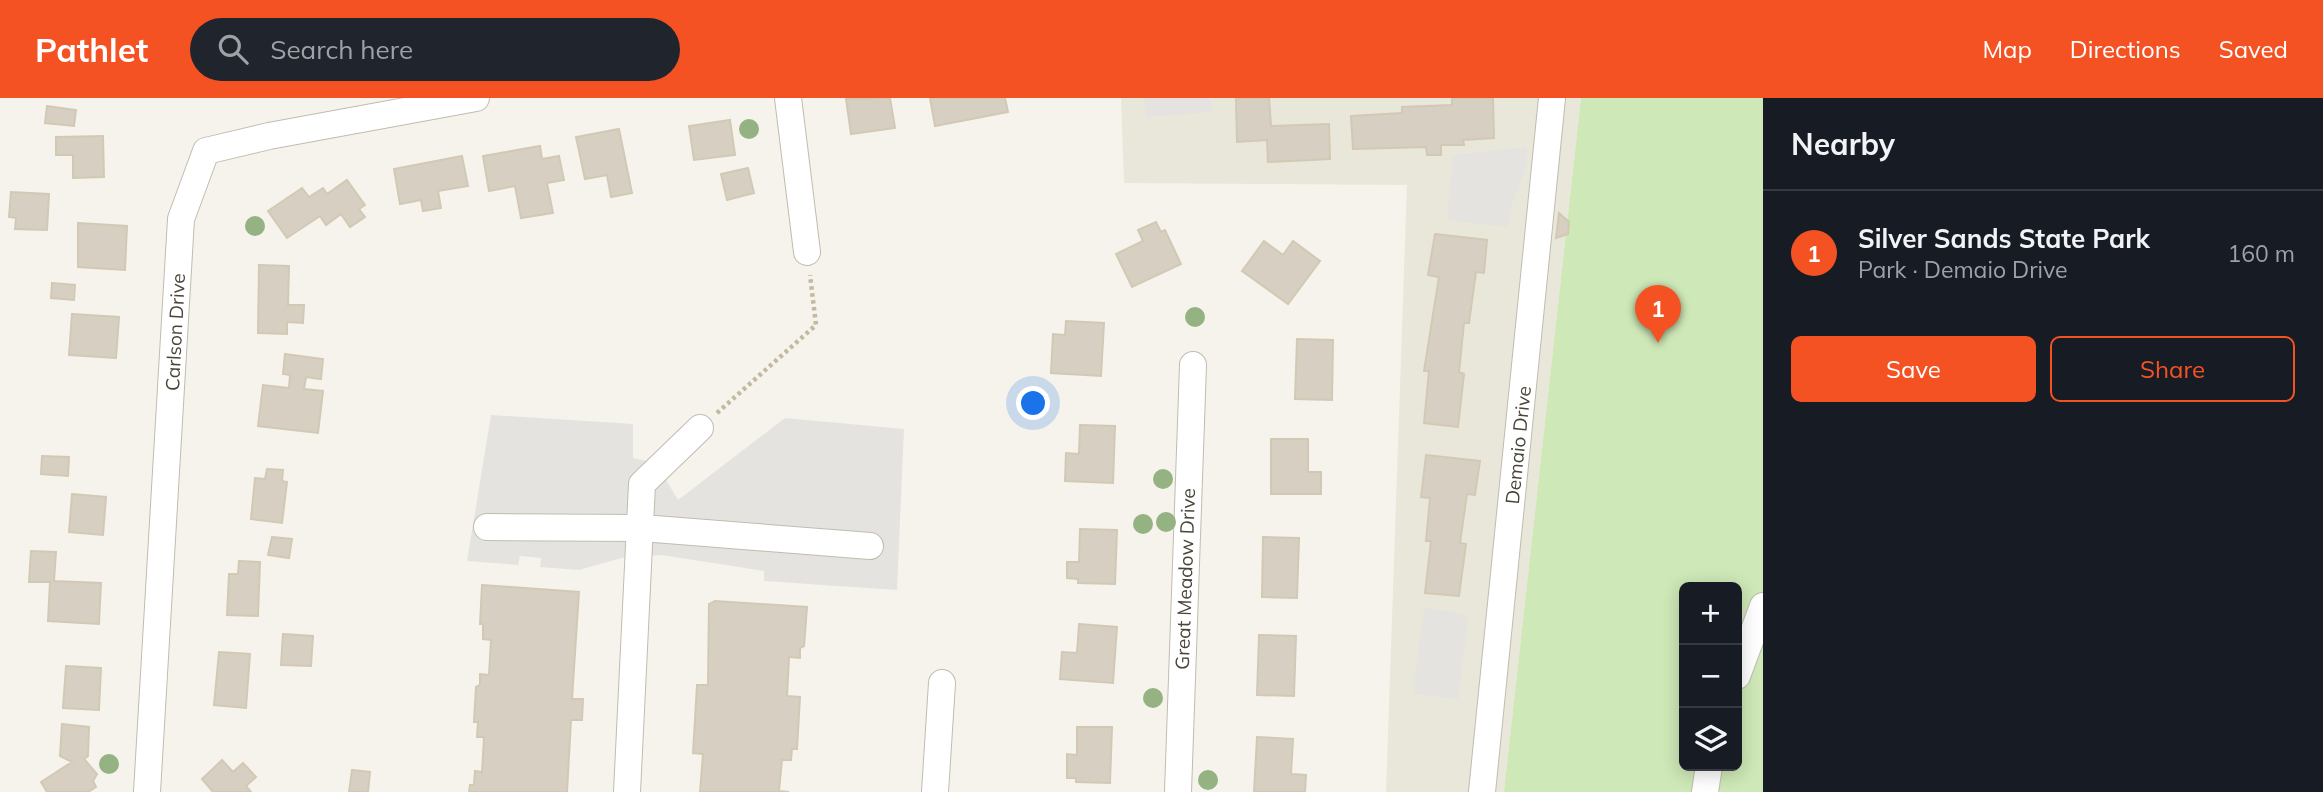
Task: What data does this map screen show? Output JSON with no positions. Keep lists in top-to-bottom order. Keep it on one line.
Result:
{"streets":{"street":["Carlson Drive","Demaio Drive","Great Meadow Drive"]},"page":{"header":"Pathlet","search":"Search here","nav":["Map","Directions","Saved"],"heading":"Nearby","list":[{"mark":"1","name":"Silver Sands State Park","note":"Park · Demaio Drive","value":"160 m"}],"pins":"1","buttons":["Save","Share"],"map_buttons":["+","−"]}}
